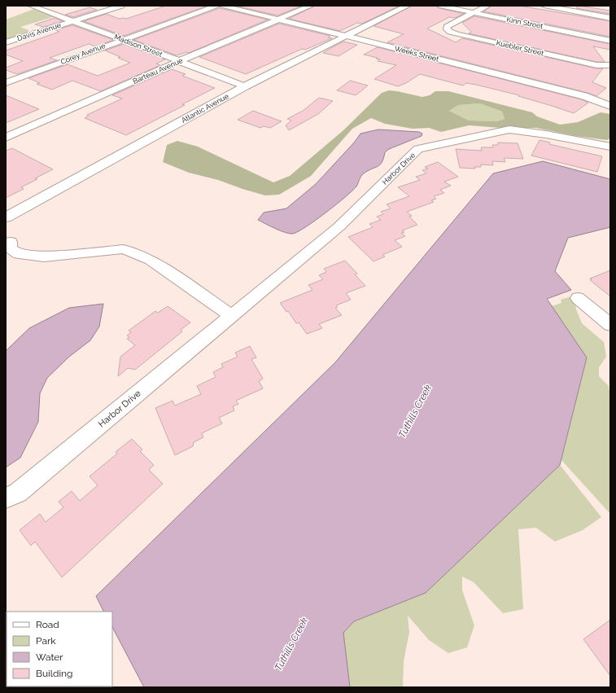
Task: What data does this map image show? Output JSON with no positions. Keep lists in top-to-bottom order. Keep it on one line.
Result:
{"streets":{"main road":["Weeks Street","Atlantic Avenue"],"street":["Kinn Street","Davis Avenue","Madison Street","Kuebler Street","Corey Avenue","Barteau Avenue","Harbor Drive"]},"crossings":[["Kinn Street","Kuebler Street"],["Davis Avenue","Madison Street"],["Madison Street","Corey Avenue"],["Madison Street","Barteau Avenue"],["Madison Street","Atlantic Avenue"],["Weeks Street","Barteau Avenue"],["Weeks Street","Atlantic Avenue"]],"water":["Tuthills Creek"],"legend":["Road","Park","Water","Building"]}
